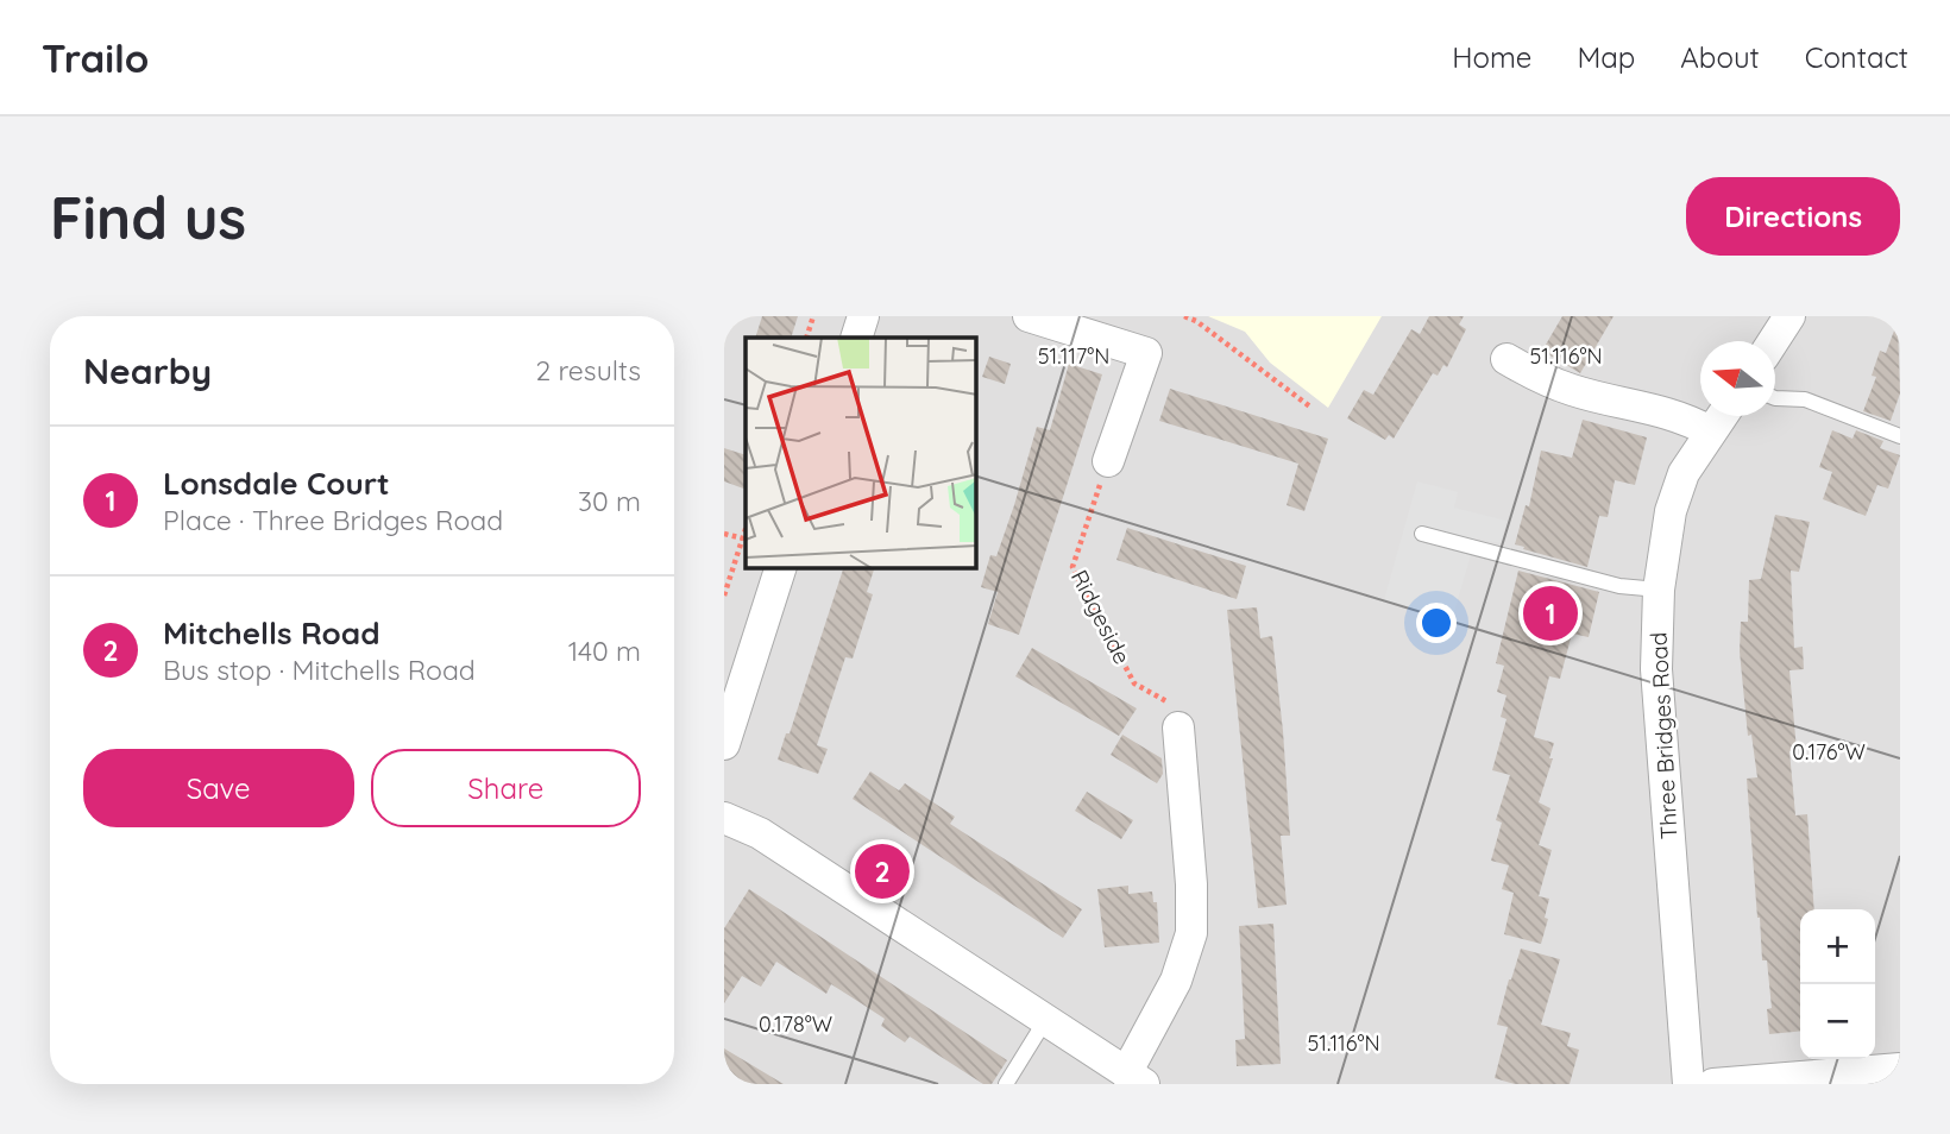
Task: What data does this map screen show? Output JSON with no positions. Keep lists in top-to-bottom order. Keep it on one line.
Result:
{"streets":{"street":["Three Bridges Road"],"path":["Ridgeside"]},"north":"left","page":{"header":"Trailo","nav":["Home","Map","About","Contact"],"buttons":["Directions",["Save","Share"]],"title":"Find us","heading":["Nearby","2 results"],"list":[{"mark":"1","name":"Lonsdale Court","note":"Place · Three Bridges Road","value":"30 m"},{"mark":"2","name":"Mitchells Road","note":"Bus stop · Mitchells Road","value":"140 m"}],"pins":["1","2"],"map_buttons":["+","−"]},"coordinates":["51.117°N","51.116°N","0.176°W","0.178°W"]}
